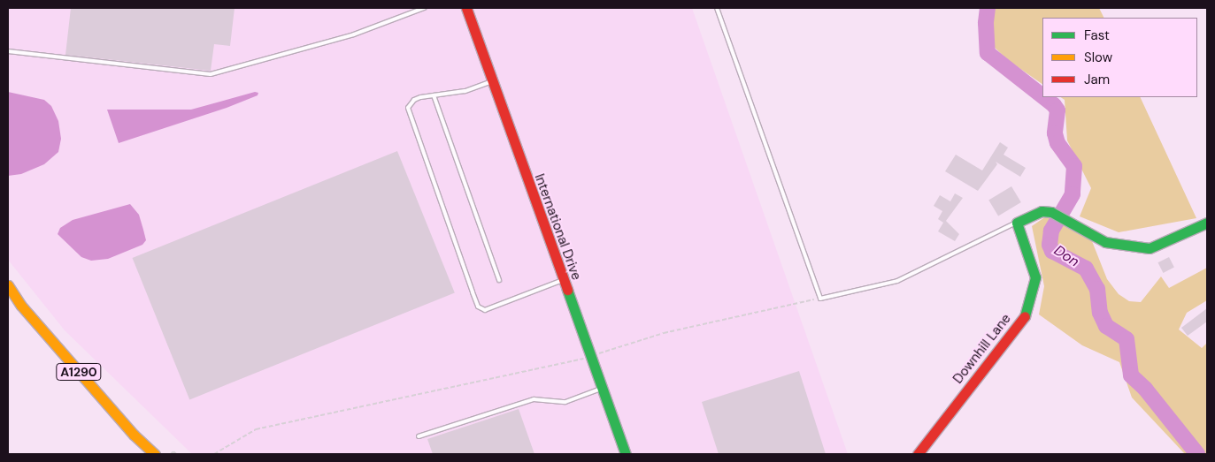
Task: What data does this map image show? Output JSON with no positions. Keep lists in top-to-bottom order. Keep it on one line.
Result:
{"streets":{"street":["International Drive","Downhill Lane","A1290"]},"water":["Don"],"legend":["Fast","Slow","Jam"]}
